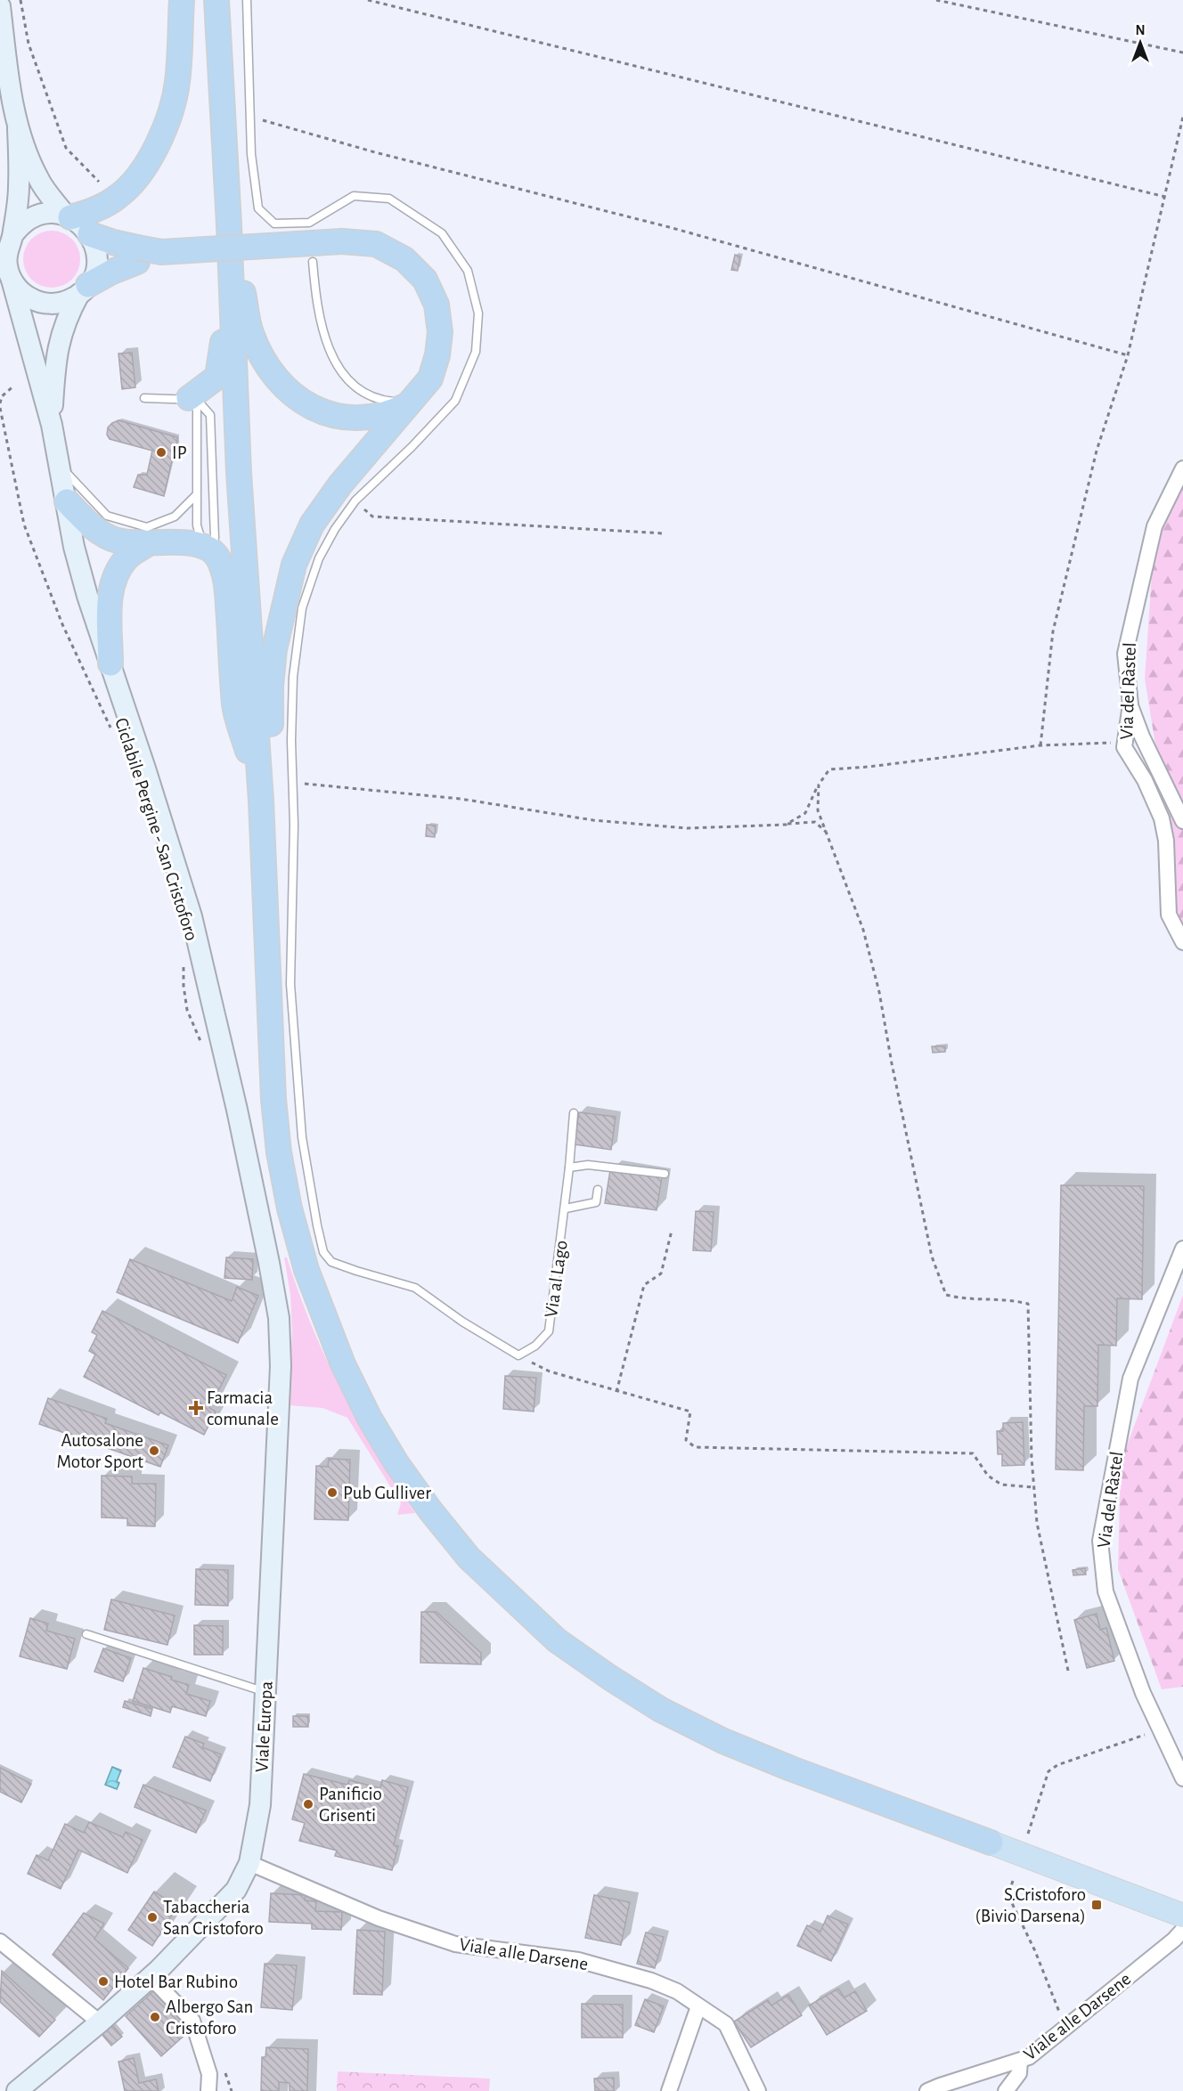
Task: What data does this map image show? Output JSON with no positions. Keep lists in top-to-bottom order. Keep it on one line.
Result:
{"streets":{"main road":["Viale Europa"],"street":["Via del Ràstel","Viale alle Darsene"],"lane":["Via al Lago"],"path":["Ciclabile Pergine - San Cristoforo"]},"crossings":[["Viale Europa","Viale alle Darsene"]],"places":{"other":["IP","Autosalone Motor Sport","Pub Gulliver","Panificio Grisenti","Tabaccheria San Cristoforo","Hotel Bar Rubino","Albergo San Cristoforo"],"health":["Farmacia comunale"],"transit":["S.Cristoforo (Bivio Darsena)"]},"north":"top"}
